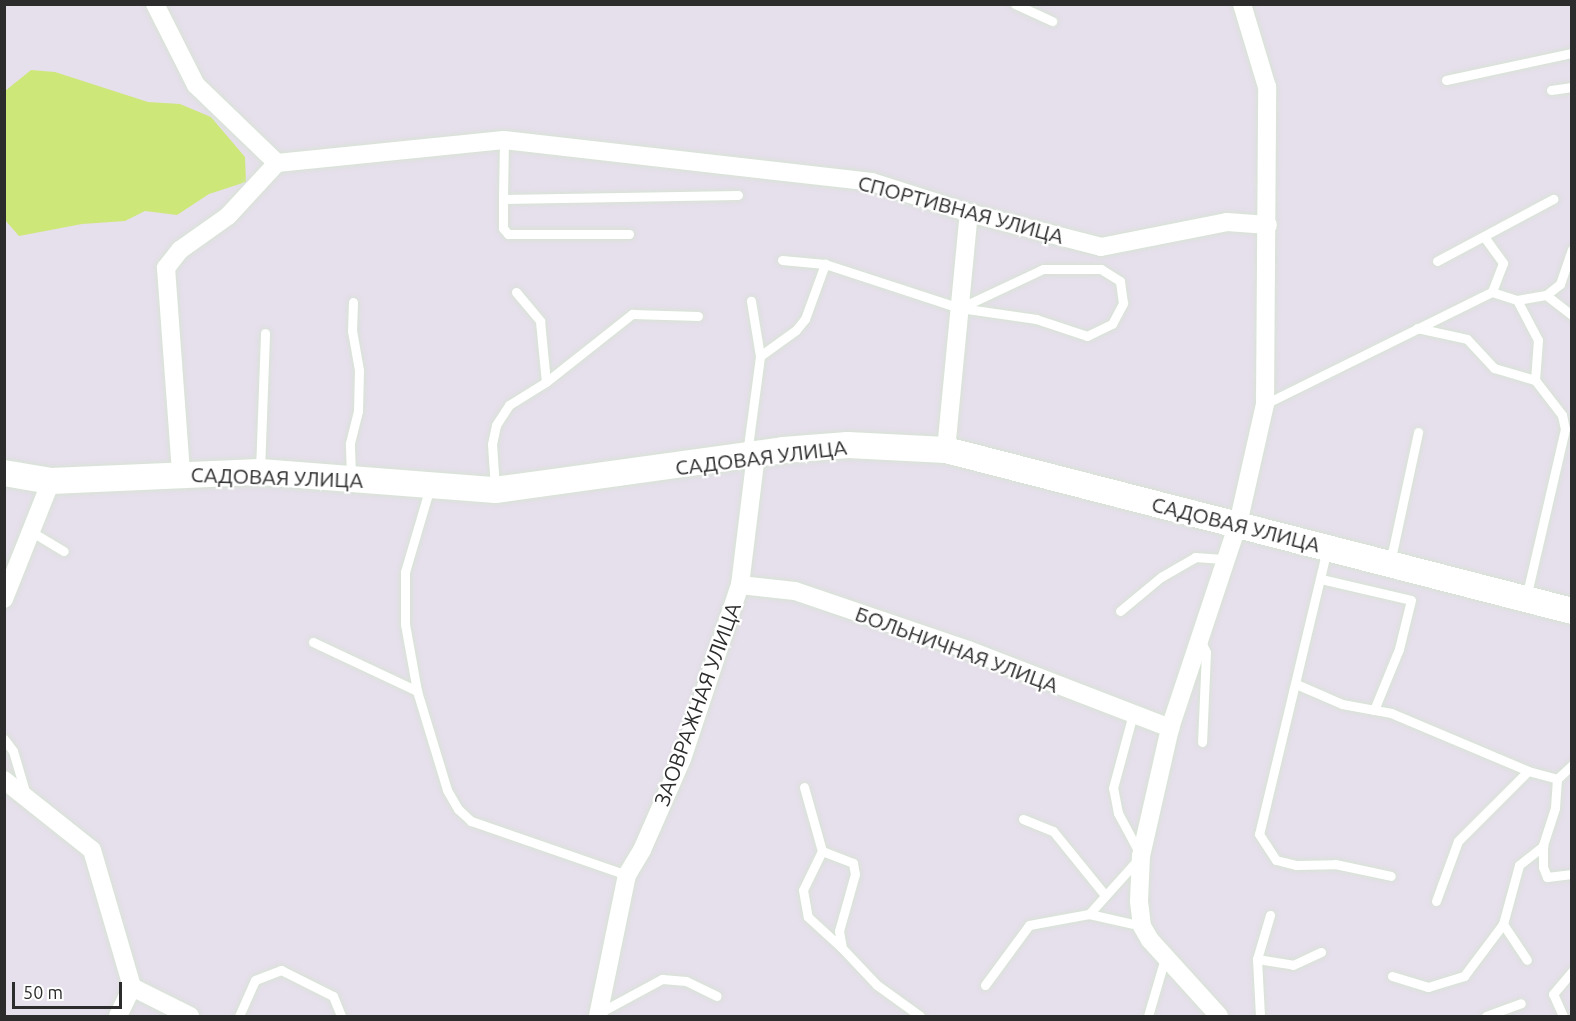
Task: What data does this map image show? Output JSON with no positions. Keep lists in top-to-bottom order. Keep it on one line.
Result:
{"streets":{"street":["СПОРТИВНАЯ УЛИЦА","САДОВАЯ УЛИЦА","БОЛЬНИЧНАЯ УЛИЦА","ЗАОВРАЖНАЯ УЛИЦА"]},"crossings":[["САДОВАЯ УЛИЦА","ЗАОВРАЖНАЯ УЛИЦА"],["БОЛЬНИЧНАЯ УЛИЦА","ЗАОВРАЖНАЯ УЛИЦА"]],"scale_bar":"50 m"}
